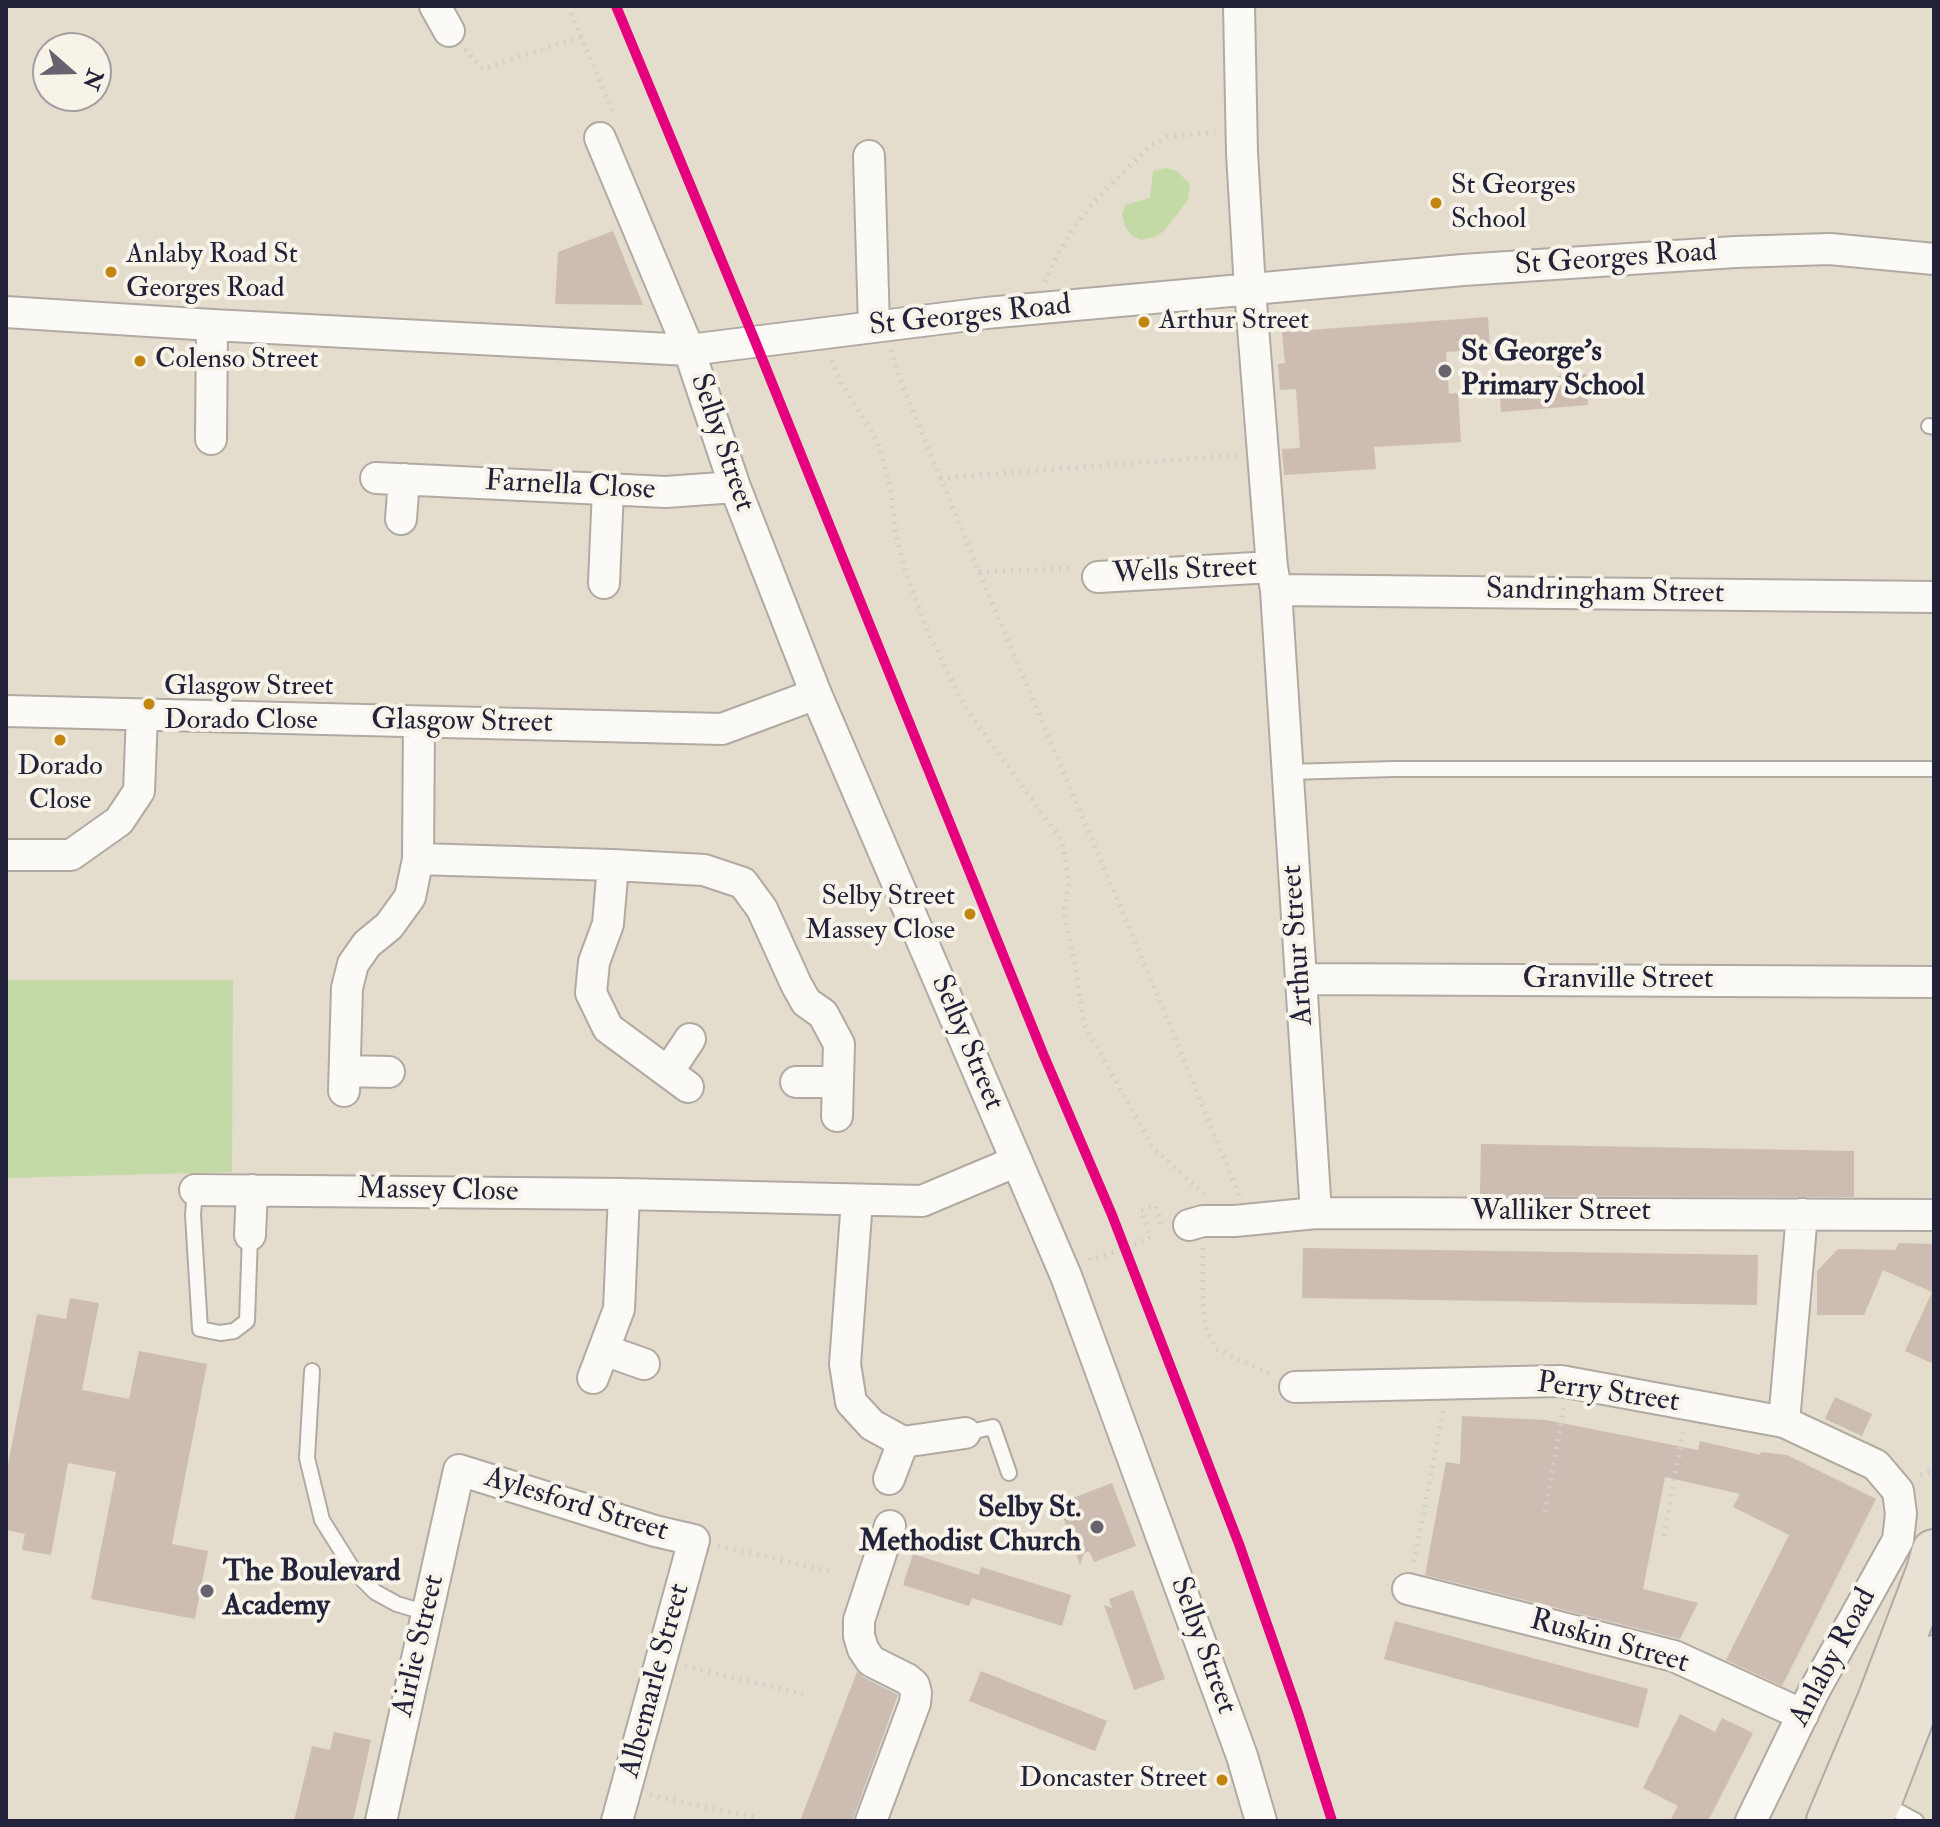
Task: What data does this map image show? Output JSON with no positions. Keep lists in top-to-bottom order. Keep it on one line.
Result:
{"streets":{"main road":["Anlaby Road"],"street":["St Georges Road","Selby Street","Farnella Close","Wells Street","Sandringham Street","Glasgow Street","Arthur Street","Granville Street","Massey Close","Walliker Street","Perry Street","Aylesford Street","Ruskin Street","Airlie Street","Albemarle Street"]},"crossings":[["St Georges Road","Selby Street"],["St Georges Road","Arthur Street"],["Selby Street","Farnella Close"],["Selby Street","Glasgow Street"],["Selby Street","Massey Close"],["Wells Street","Sandringham Street"],["Wells Street","Arthur Street"],["Sandringham Street","Arthur Street"],["Arthur Street","Granville Street"],["Arthur Street","Walliker Street"],["Perry Street","Anlaby Road"],["Aylesford Street","Airlie Street"],["Aylesford Street","Albemarle Street"],["Ruskin Street","Anlaby Road"]],"places":["St Georges School","Anlaby Road St Georges Road","Arthur Street","Colenso Street","St George's Primary School","Glasgow Street Dorado Close","Dorado Close","Selby Street Massey Close","Selby St. Methodist Church","The Boulevard Academy","Doncaster Street"],"north":"right"}
